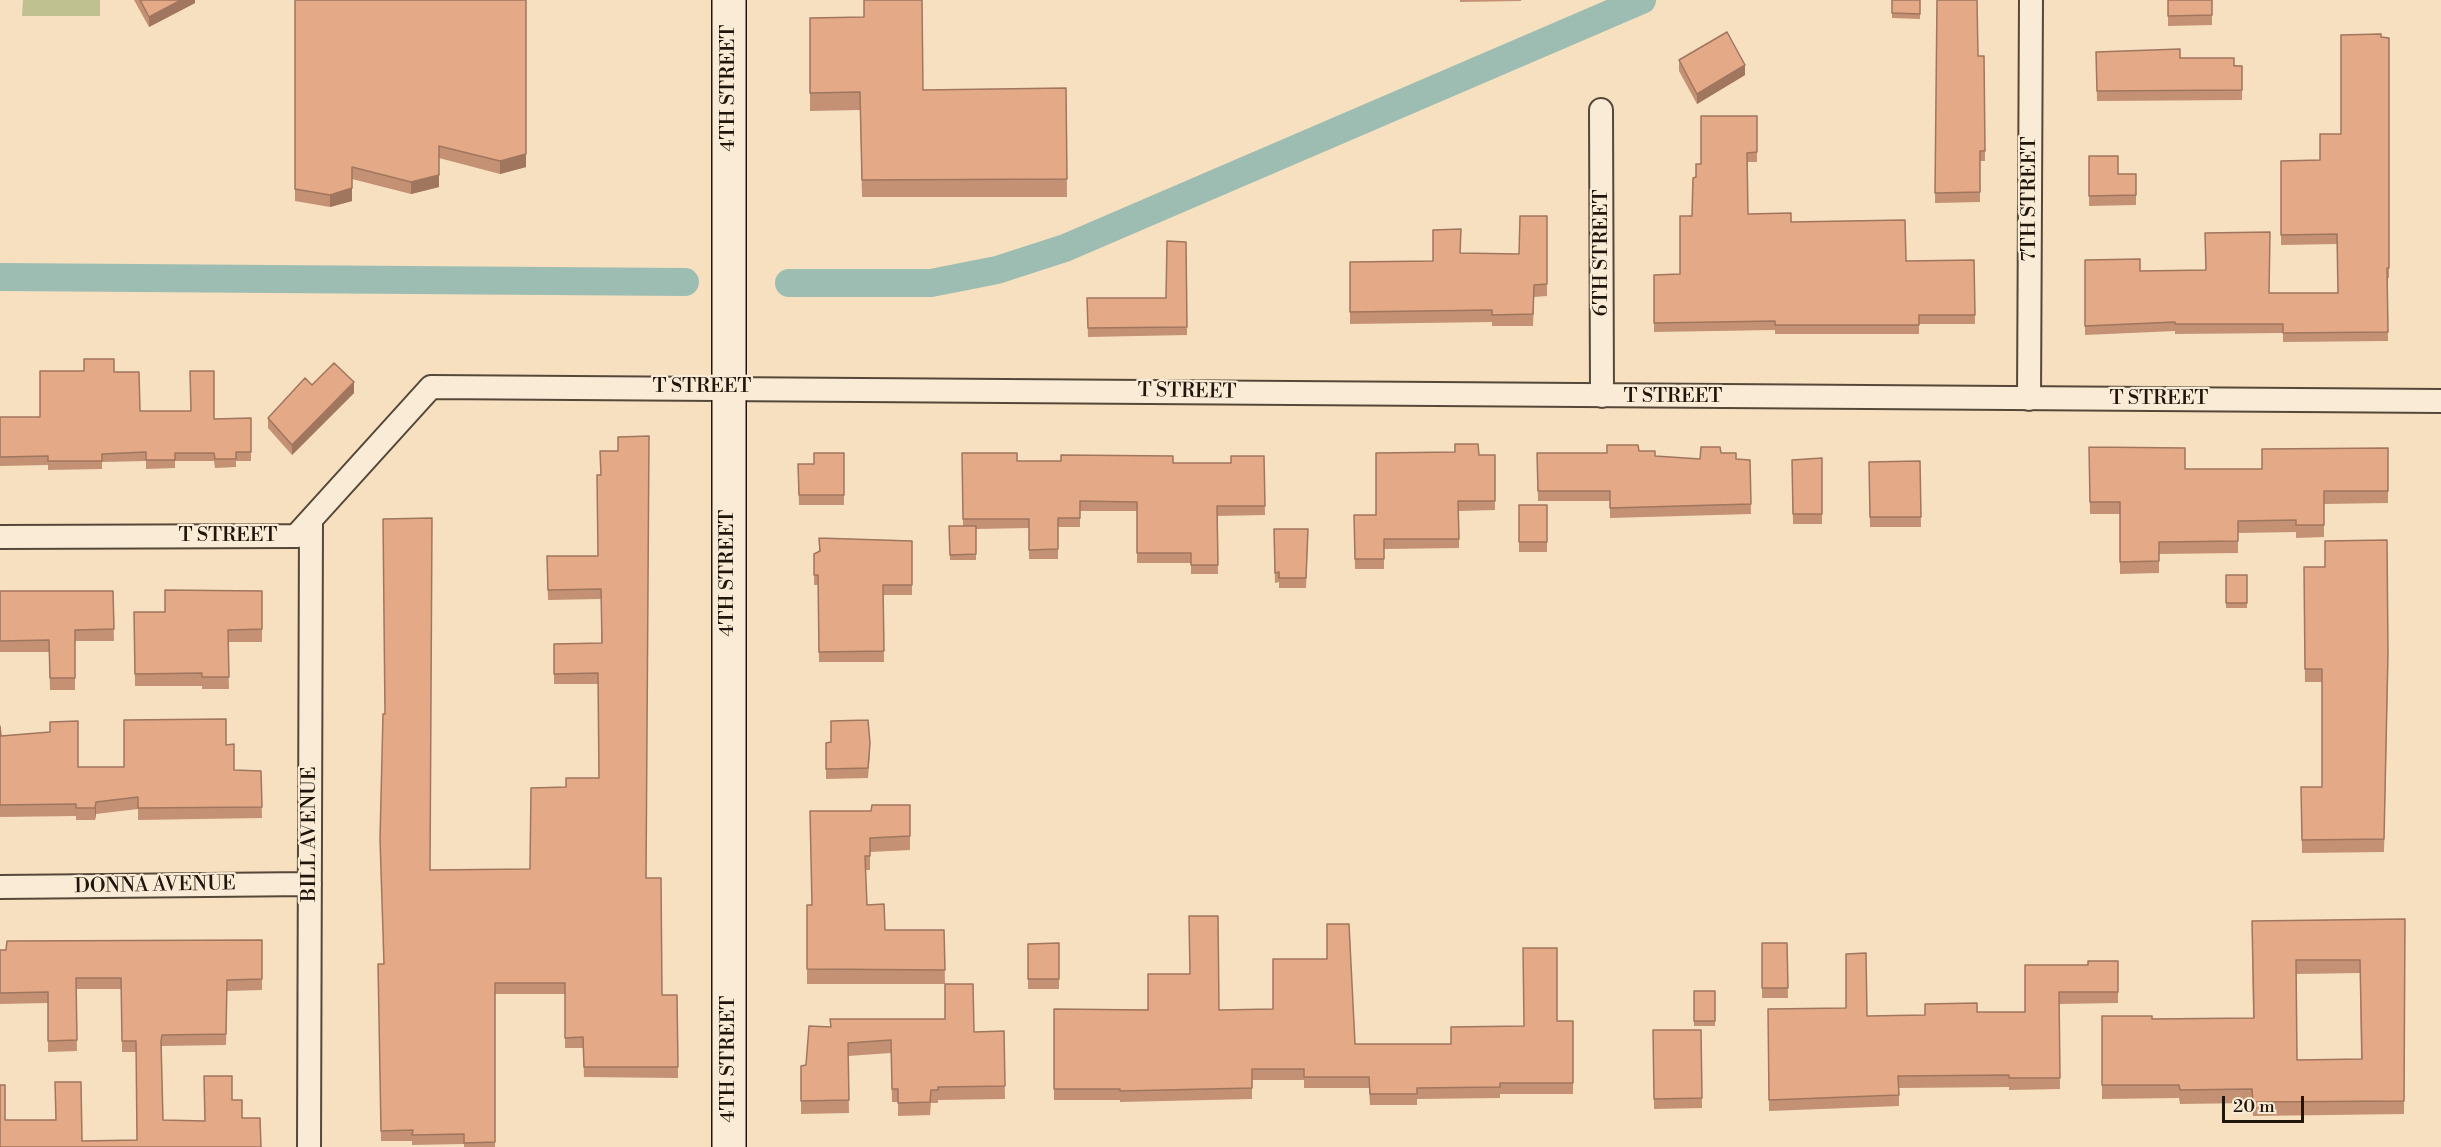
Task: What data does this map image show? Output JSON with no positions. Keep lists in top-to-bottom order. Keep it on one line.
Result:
{"streets":{"street":["4TH STREET","7TH STREET","6TH STREET","T STREET","BILL AVENUE","DONNA AVENUE"]},"crossings":[["4TH STREET","T STREET"],["7TH STREET","T STREET"],["6TH STREET","T STREET"],["T STREET","BILL AVENUE"],["BILL AVENUE","DONNA AVENUE"]],"scale_bar":"20 m"}
